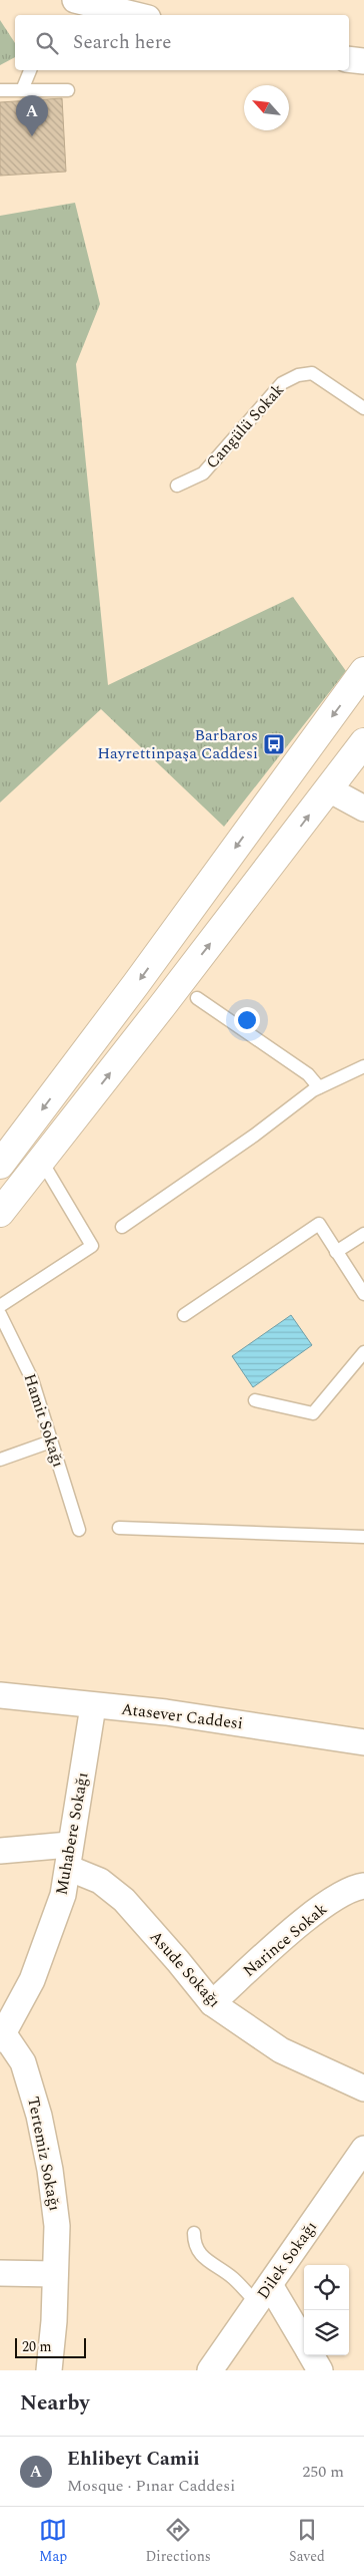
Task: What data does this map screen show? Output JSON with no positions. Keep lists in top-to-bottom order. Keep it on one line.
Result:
{"streets":{"street":["Atasever Caddesi","Muhabere Sokağı","Narince Sokak","Asude Sokağı","Tertemiz Sokağı","Dilek Sokağı"],"lane":["Cangülü Sokak","Hamit Sokağı"]},"crossings":[["Atasever Caddesi","Muhabere Sokağı"],["Muhabere Sokağı","Asude Sokağı"],["Muhabere Sokağı","Tertemiz Sokağı"],["Narince Sokak","Asude Sokağı"]],"places":{"bus stop":["Barbaros Hayrettinpaşa Caddesi"]},"scale_bar":"20 m","north":"top left","page":{"search":"Search here","pins":"A","scale":"20 m","heading":"Nearby","list":[{"mark":"A","name":"Ehlibeyt Camii","note":"Mosque · Pınar Caddesi","value":"250 m"}],"nav":["Map","Directions","Saved"]}}
